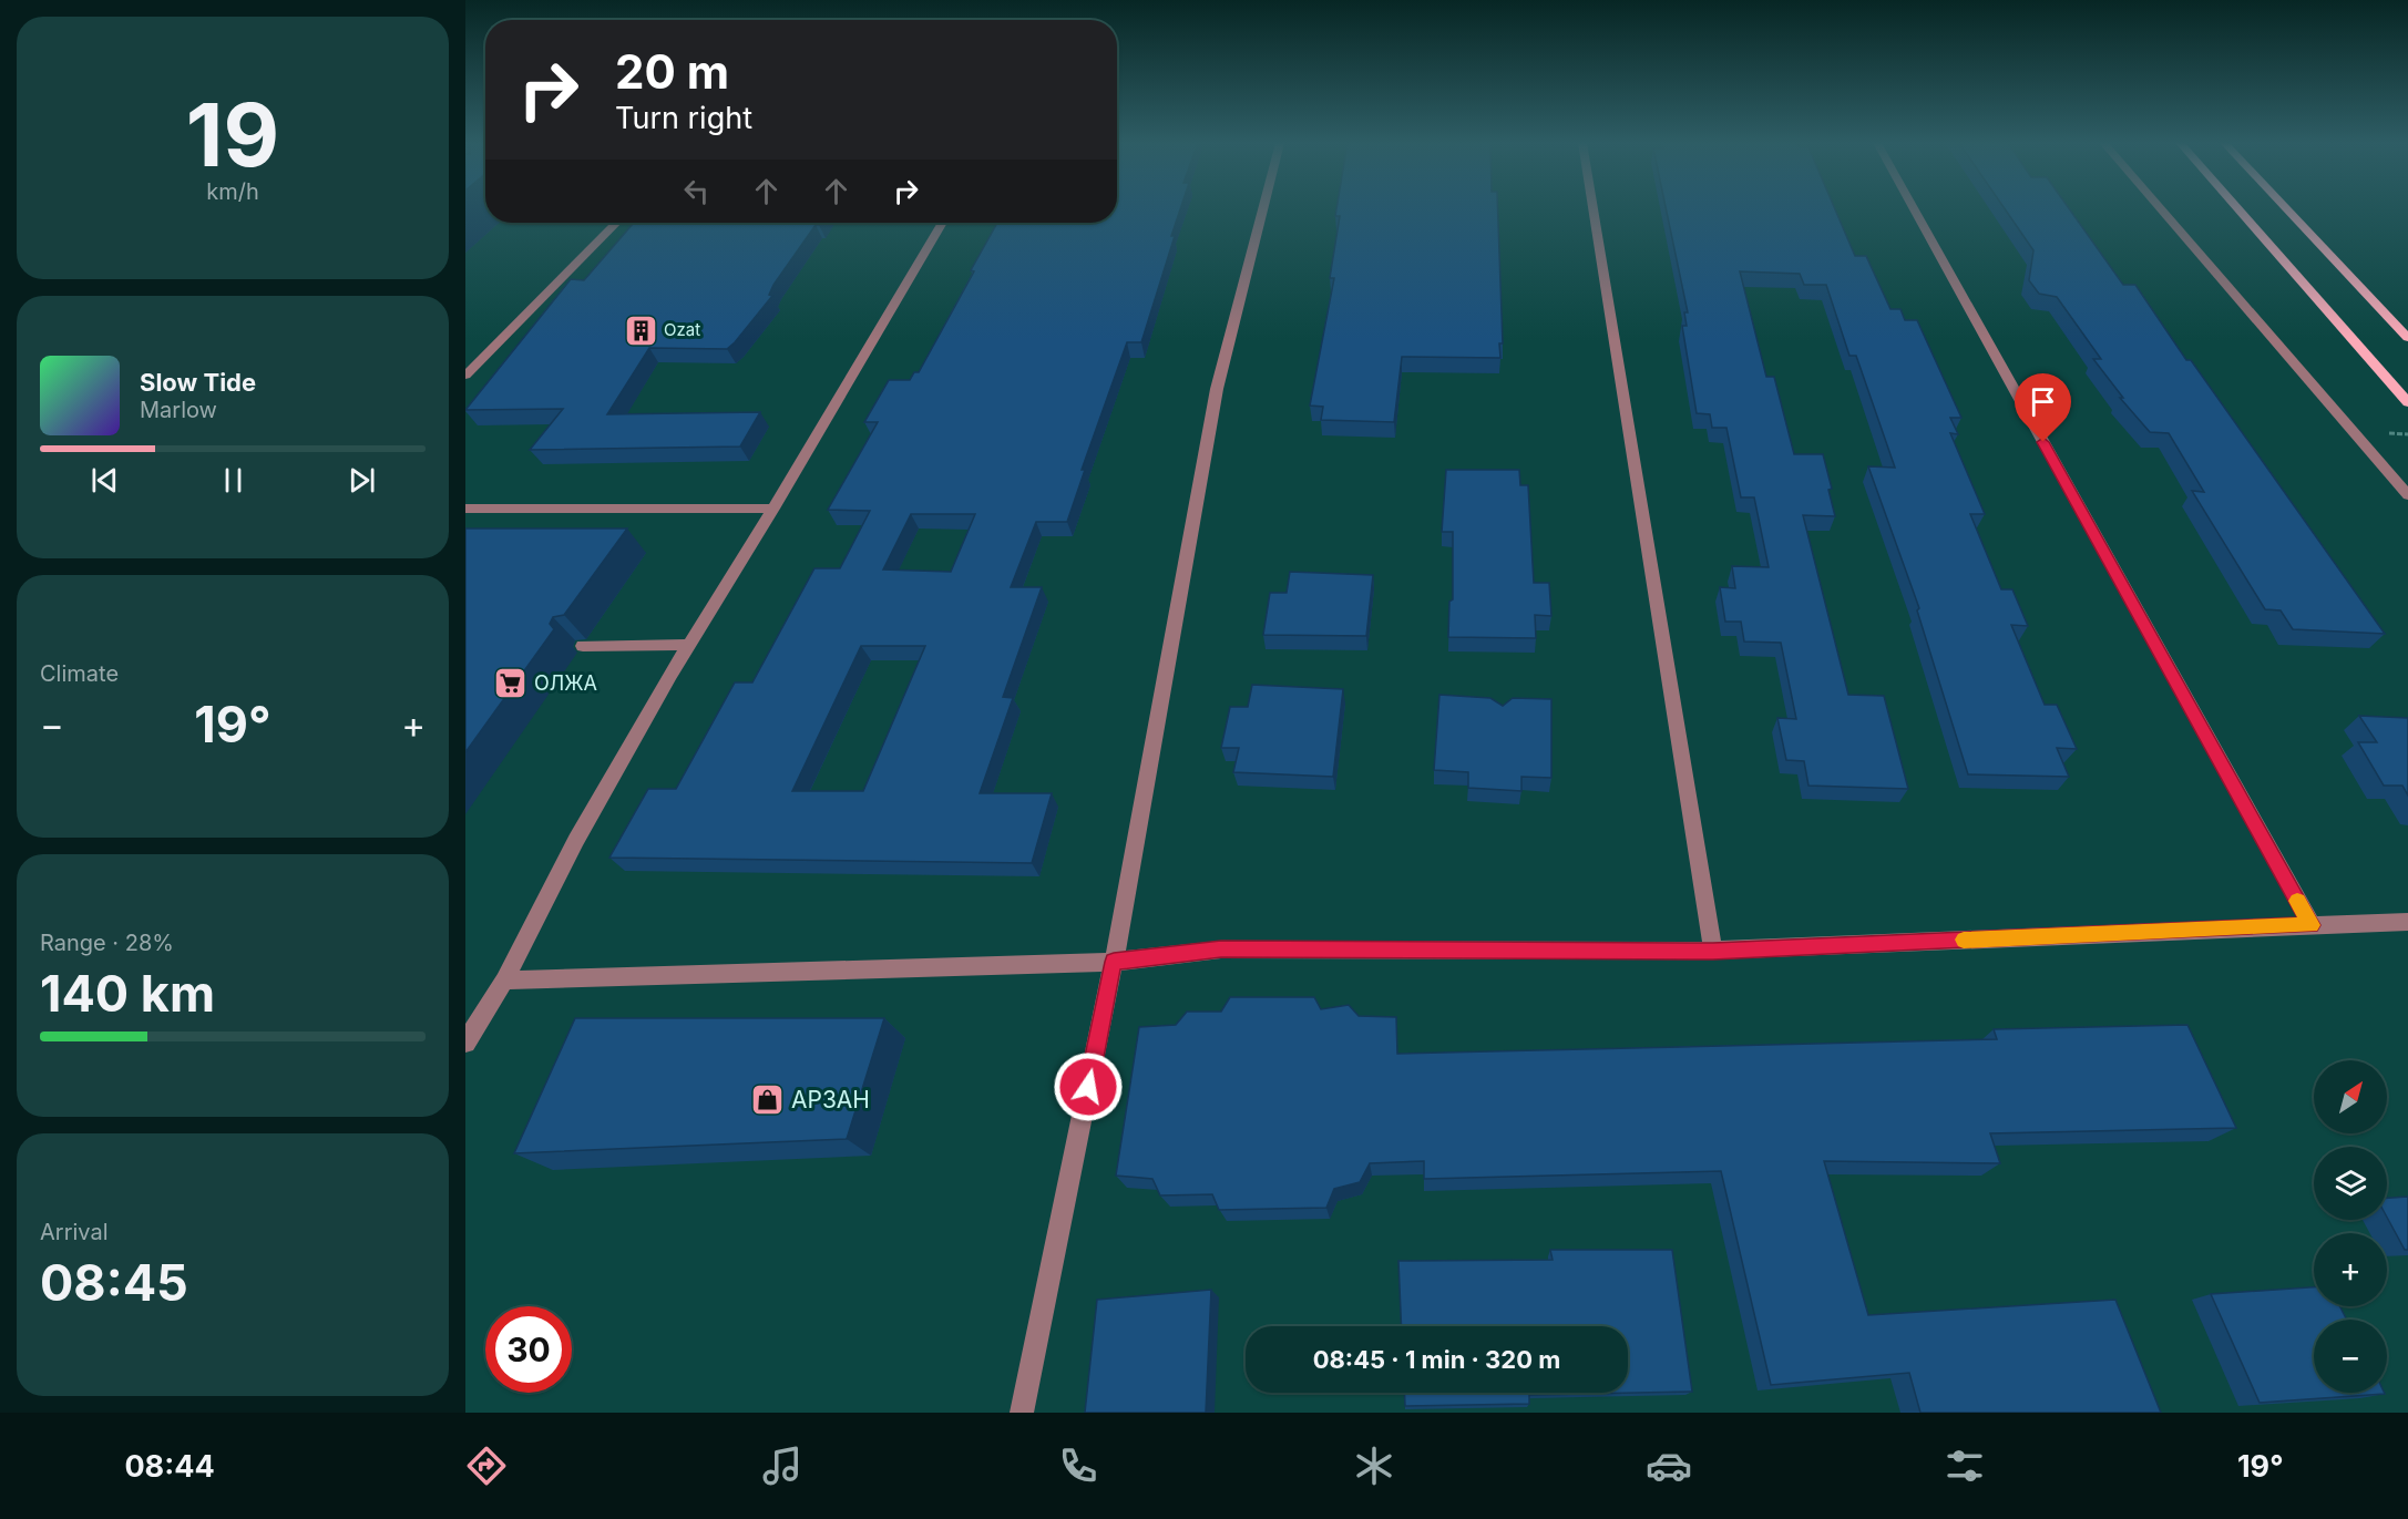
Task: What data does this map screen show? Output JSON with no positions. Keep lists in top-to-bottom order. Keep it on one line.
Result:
{"places":{"building":["Ozat"],"supermarket":["ОЛЖА"],"shop":["АРЗАН"]},"north":"top right","page":{"tile":[["19","km/h"],"Climate",["Range · 28%","140 km"],["Arrival","08:45"]],"turn":["20 m","Turn right"],"song":["Slow Tide","Marlow"],"heat":["−","19°","+"],"map_buttons":["+","−"],"limit":"30","trip":"08:45 · 1 min · 320 m","tabs":["08:44","19°"]}}
